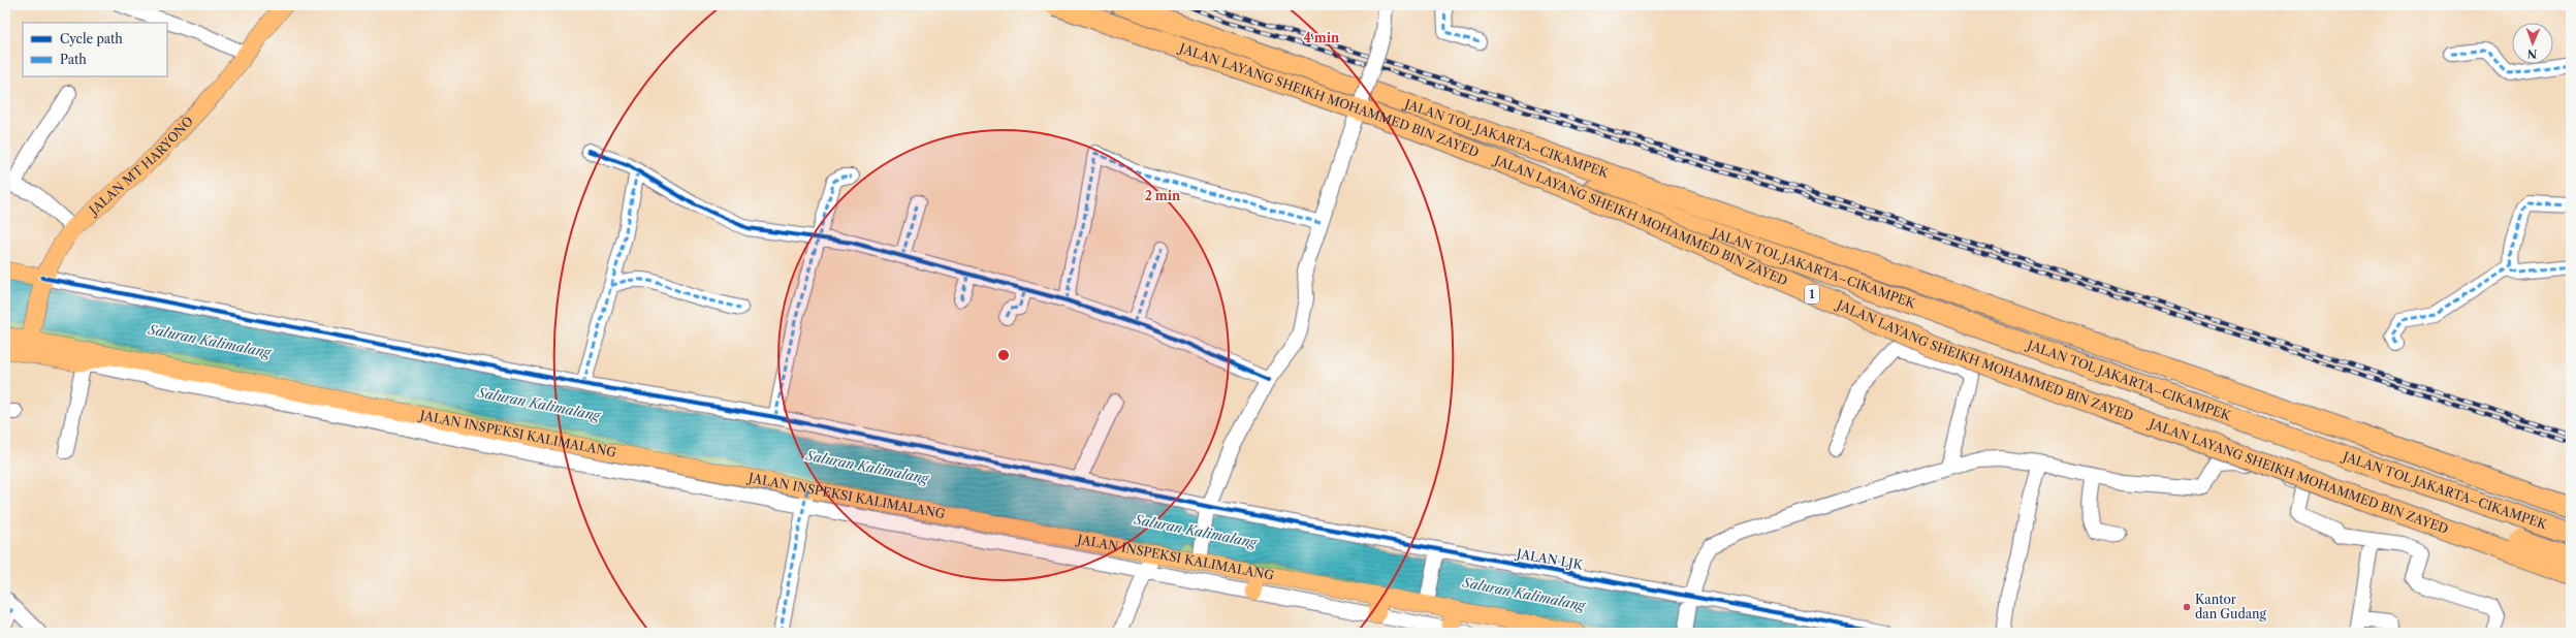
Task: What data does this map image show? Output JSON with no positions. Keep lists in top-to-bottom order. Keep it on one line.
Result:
{"streets":{"highway":["JALAN LAYANG SHEIKH MOHAMMED BIN ZAYED","JALAN TOL JAKARTA–CIKAMPEK","1"],"main road":["JALAN MT HARYONO","JALAN INSPEKSI KALIMALANG"],"street":["JALAN LJK"]},"crossings":[["JALAN LAYANG SHEIKH MOHAMMED BIN ZAYED","JALAN TOL JAKARTA–CIKAMPEK"],["JALAN MT HARYONO","JALAN INSPEKSI KALIMALANG"],["JALAN MT HARYONO","JALAN LJK"]],"water":["Saluran Kalimalang"],"places":["Kantor dan Gudang"],"legend":["Cycle path","Path"],"north":"bottom","rings":["4 min","2 min"]}
